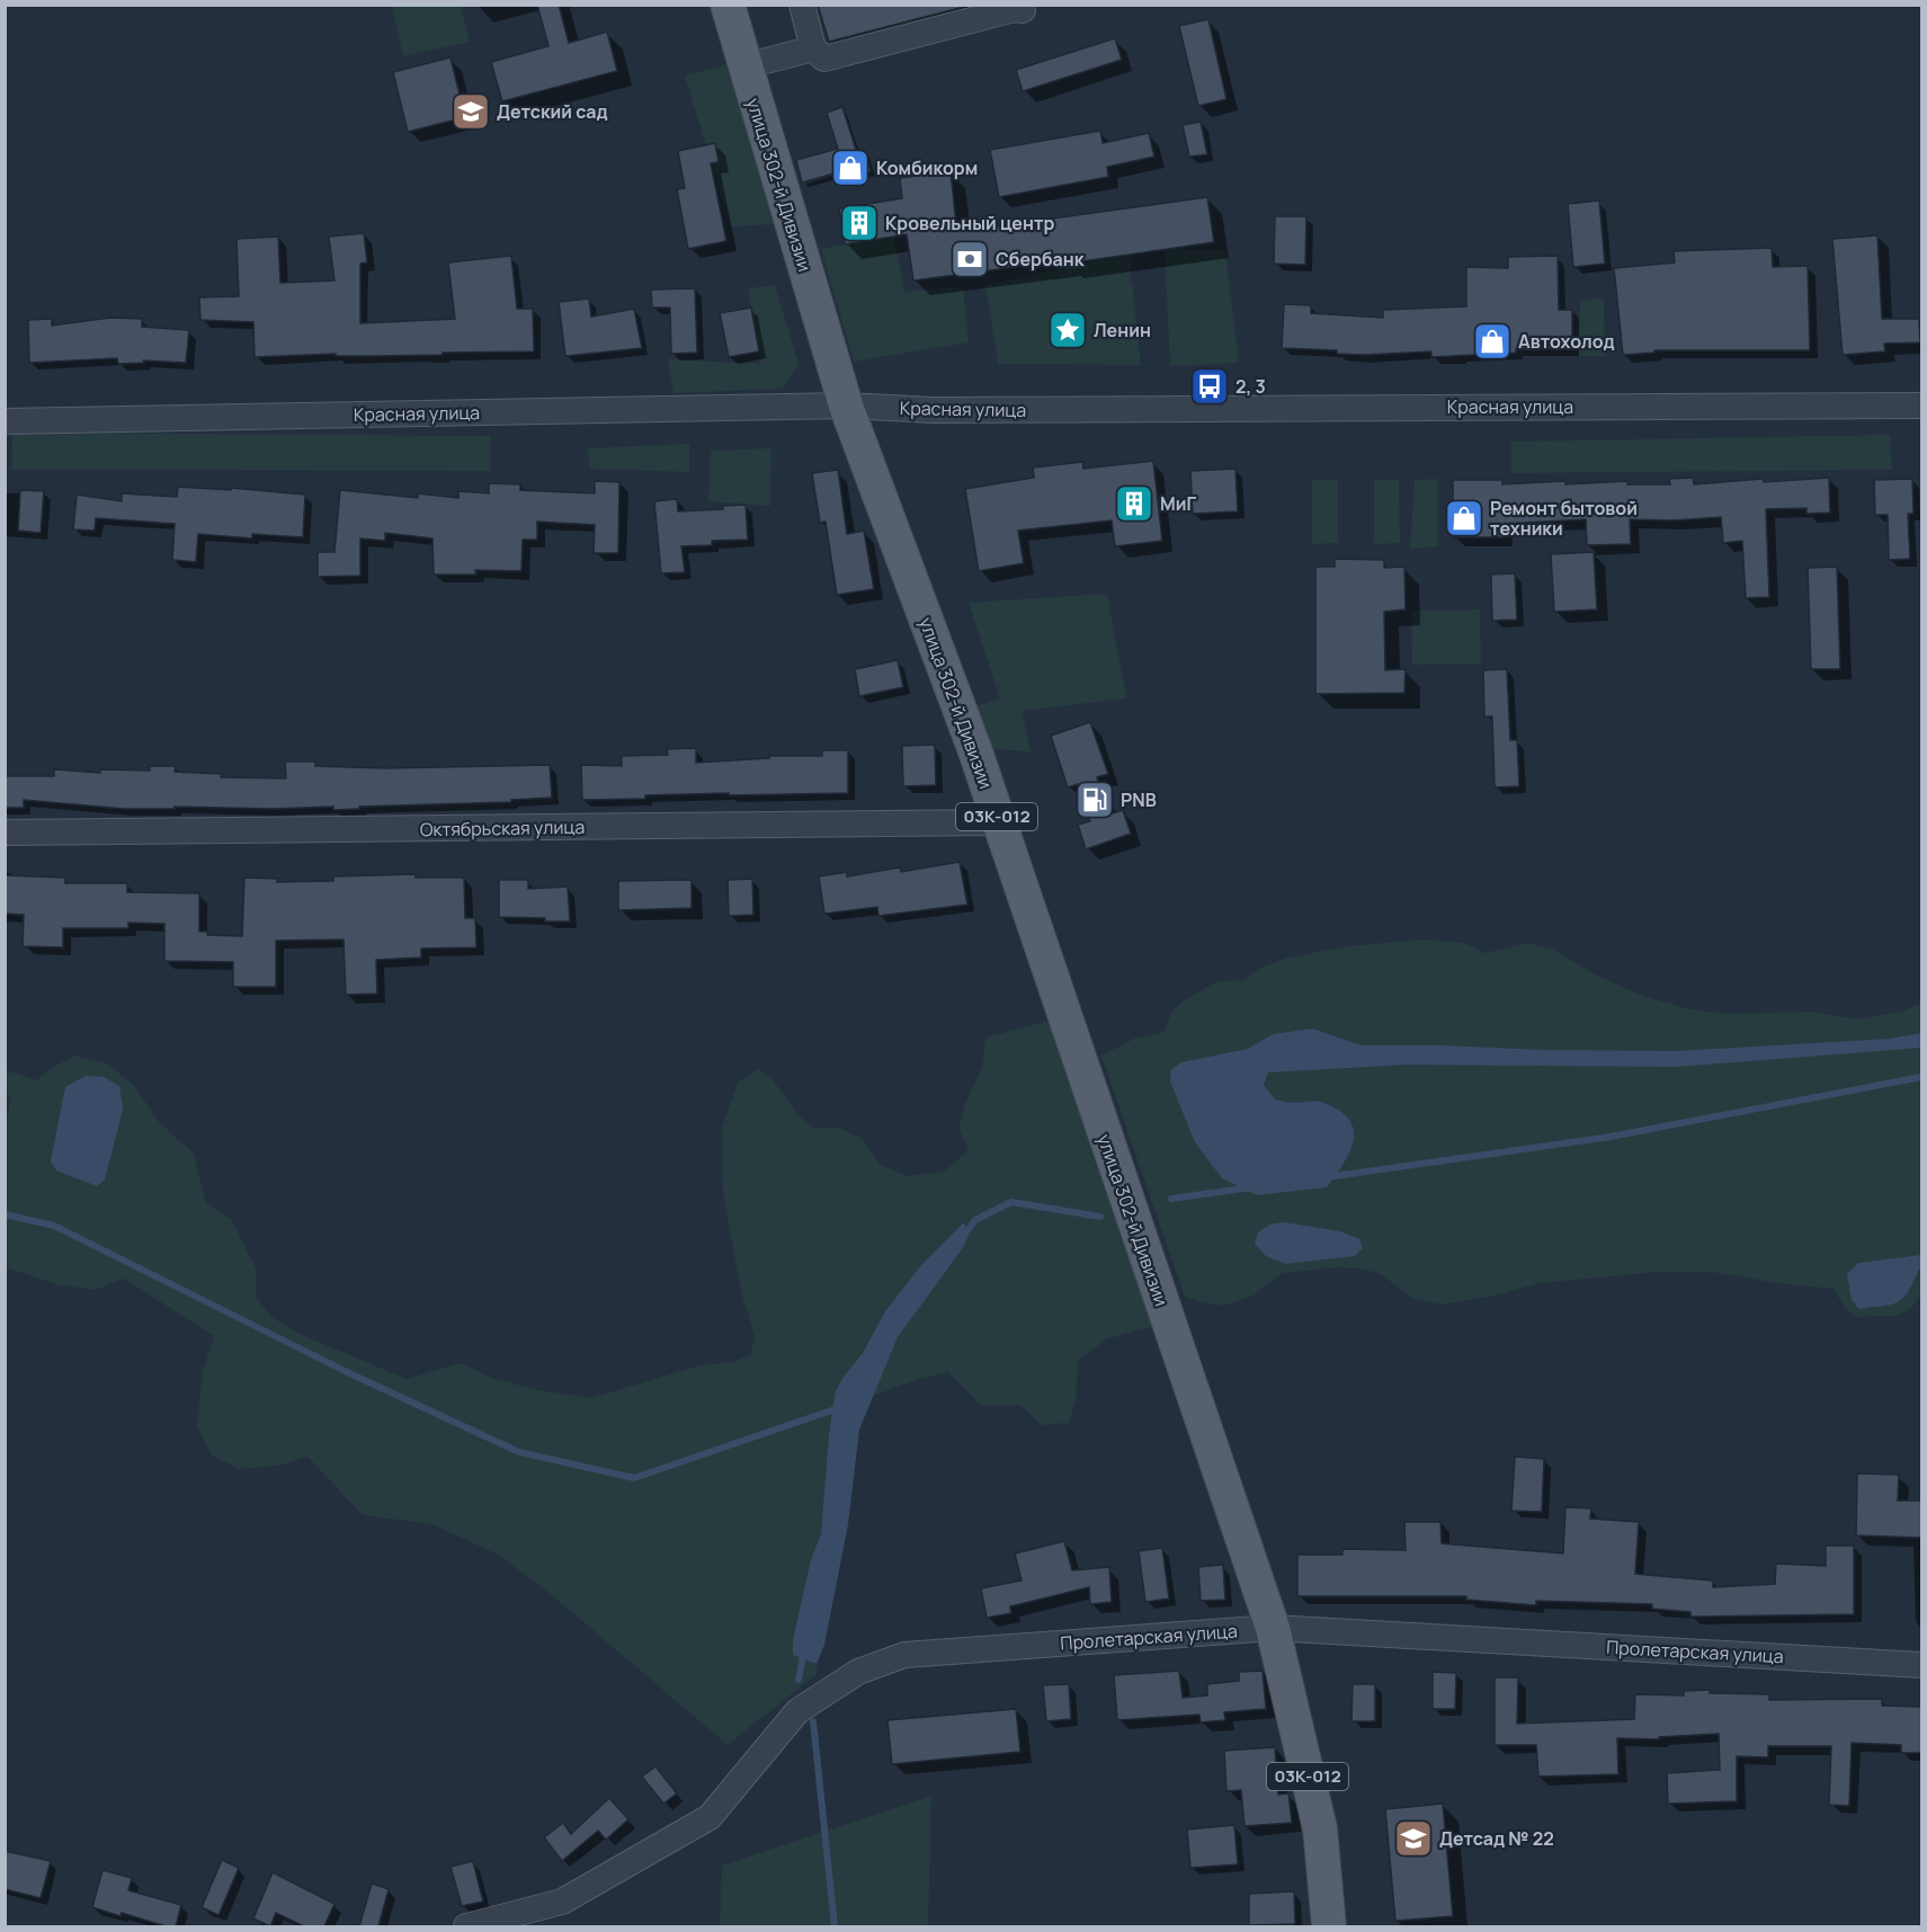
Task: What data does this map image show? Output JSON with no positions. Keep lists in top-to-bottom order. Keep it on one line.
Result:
{"streets":{"main road":["улица 302-й Дивизии","03К-012"],"street":["Красная улица","Октябрьская улица","Пролетарская улица"]},"crossings":[["улица 302-й Дивизии","Красная улица"],["улица 302-й Дивизии","03К-012"],["улица 302-й Дивизии","Октябрьская улица"],["улица 302-й Дивизии","Пролетарская улица"],["03К-012","Пролетарская улица"]],"places":{"school or university":["Детский сад","Детсад № 22"],"shop":["Комбикорм","Автохолод","Ремонт бытовой техники"],"building":["Кровельный центр","МиГ"],"bank":["Сбербанк"],"place":["Ленин"],"bus stop":["2, 3"],"fuel station":["PNB"]}}
